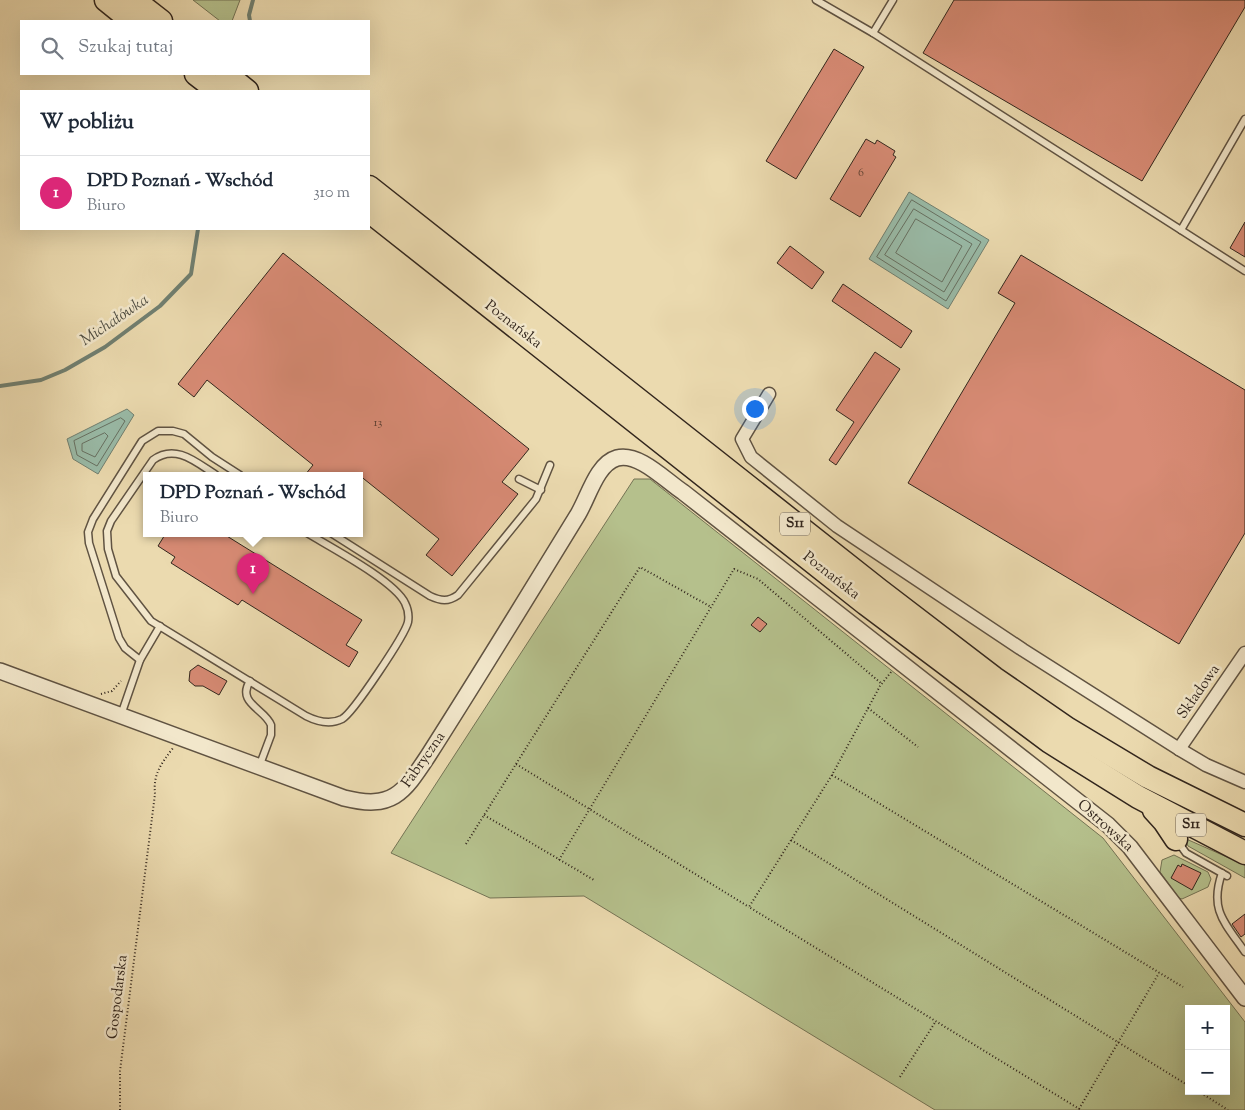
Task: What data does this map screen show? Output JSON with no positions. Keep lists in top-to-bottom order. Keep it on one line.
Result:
{"streets":{"highway":["Poznańska","S11"],"street":["Składowa","Fabryczna","Ostrowska"],"path":["Gospodarska"]},"crossings":[["Fabryczna","Ostrowska"],["Fabryczna","Gospodarska"]],"water":["Michałówka"],"house_numbers":["6","13"],"page":{"search":"Szukaj tutaj","heading":"W pobliżu","list":[{"mark":"1","name":"DPD Poznań - Wschód","note":"Biuro","value":"310 m"}],"popup":["DPD Poznań - Wschód","Biuro"],"pins":"1","map_buttons":["+","−"]}}
